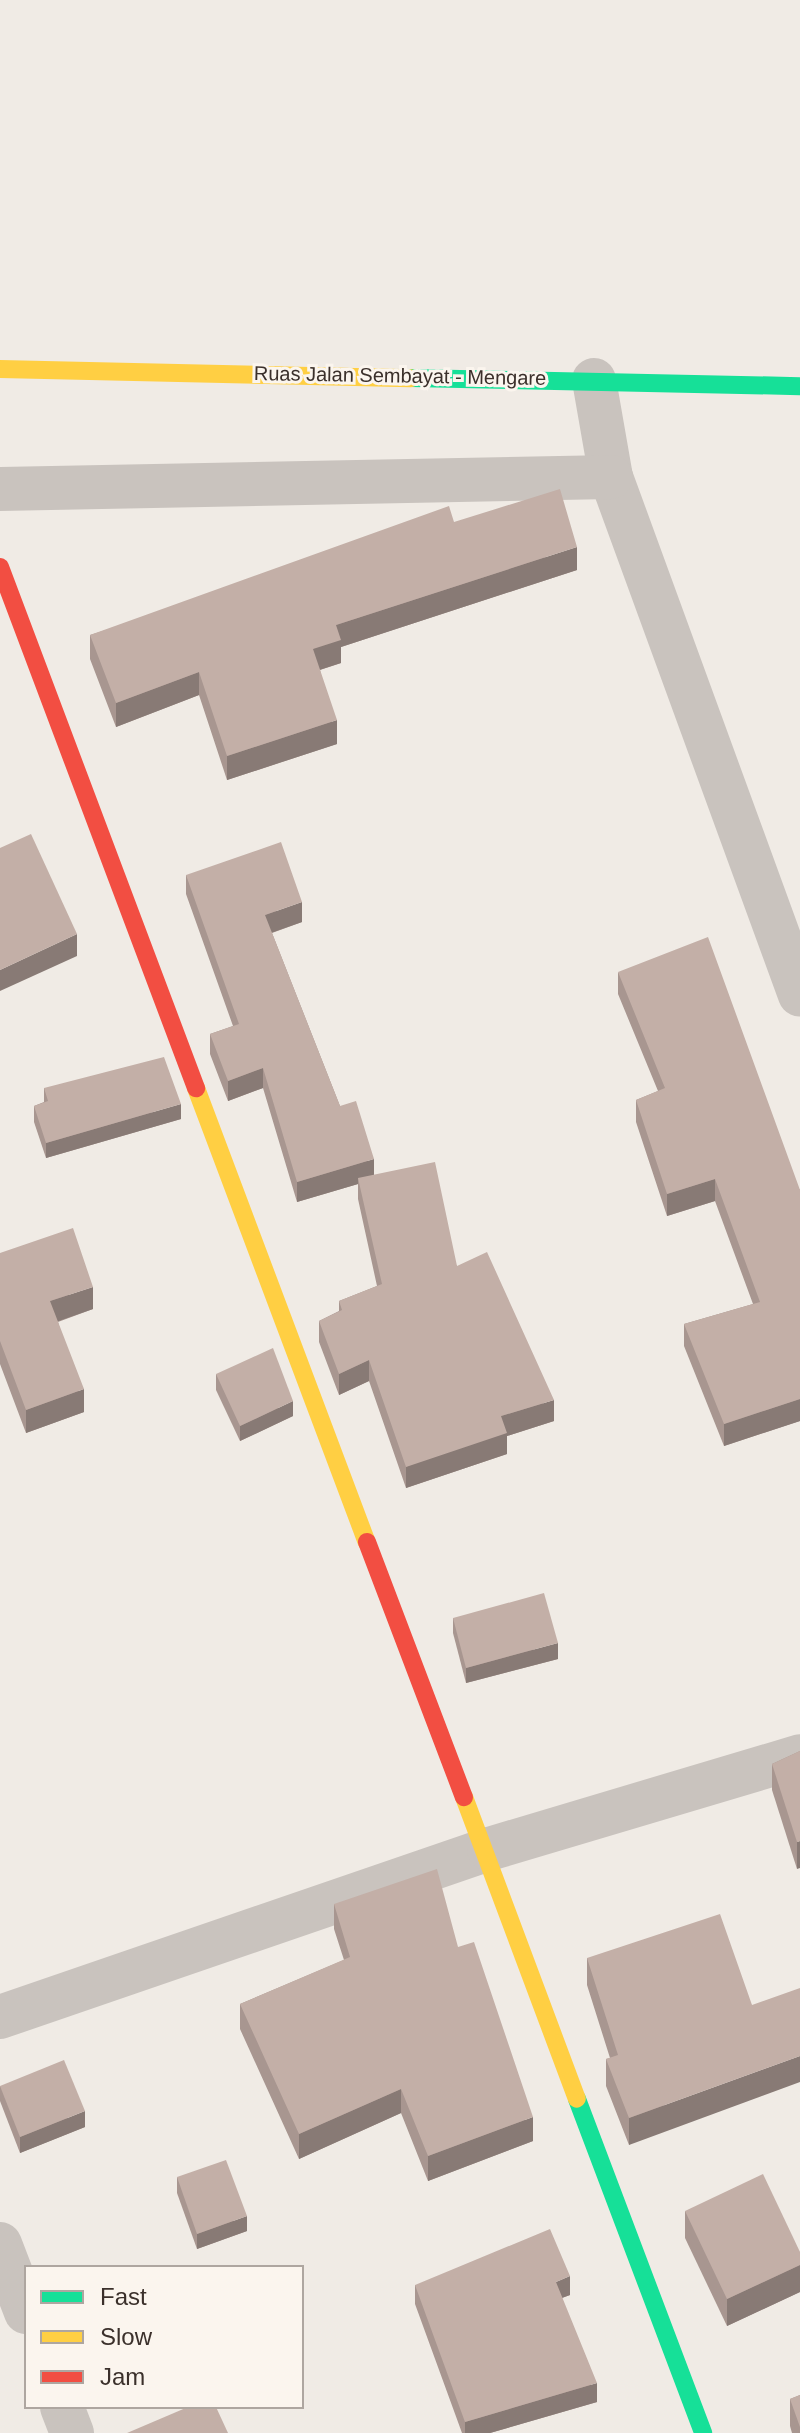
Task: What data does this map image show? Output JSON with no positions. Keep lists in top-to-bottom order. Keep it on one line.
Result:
{"streets":{"street":["Ruas Jalan Sembayat - Mengare"]},"legend":["Fast","Slow","Jam"]}
